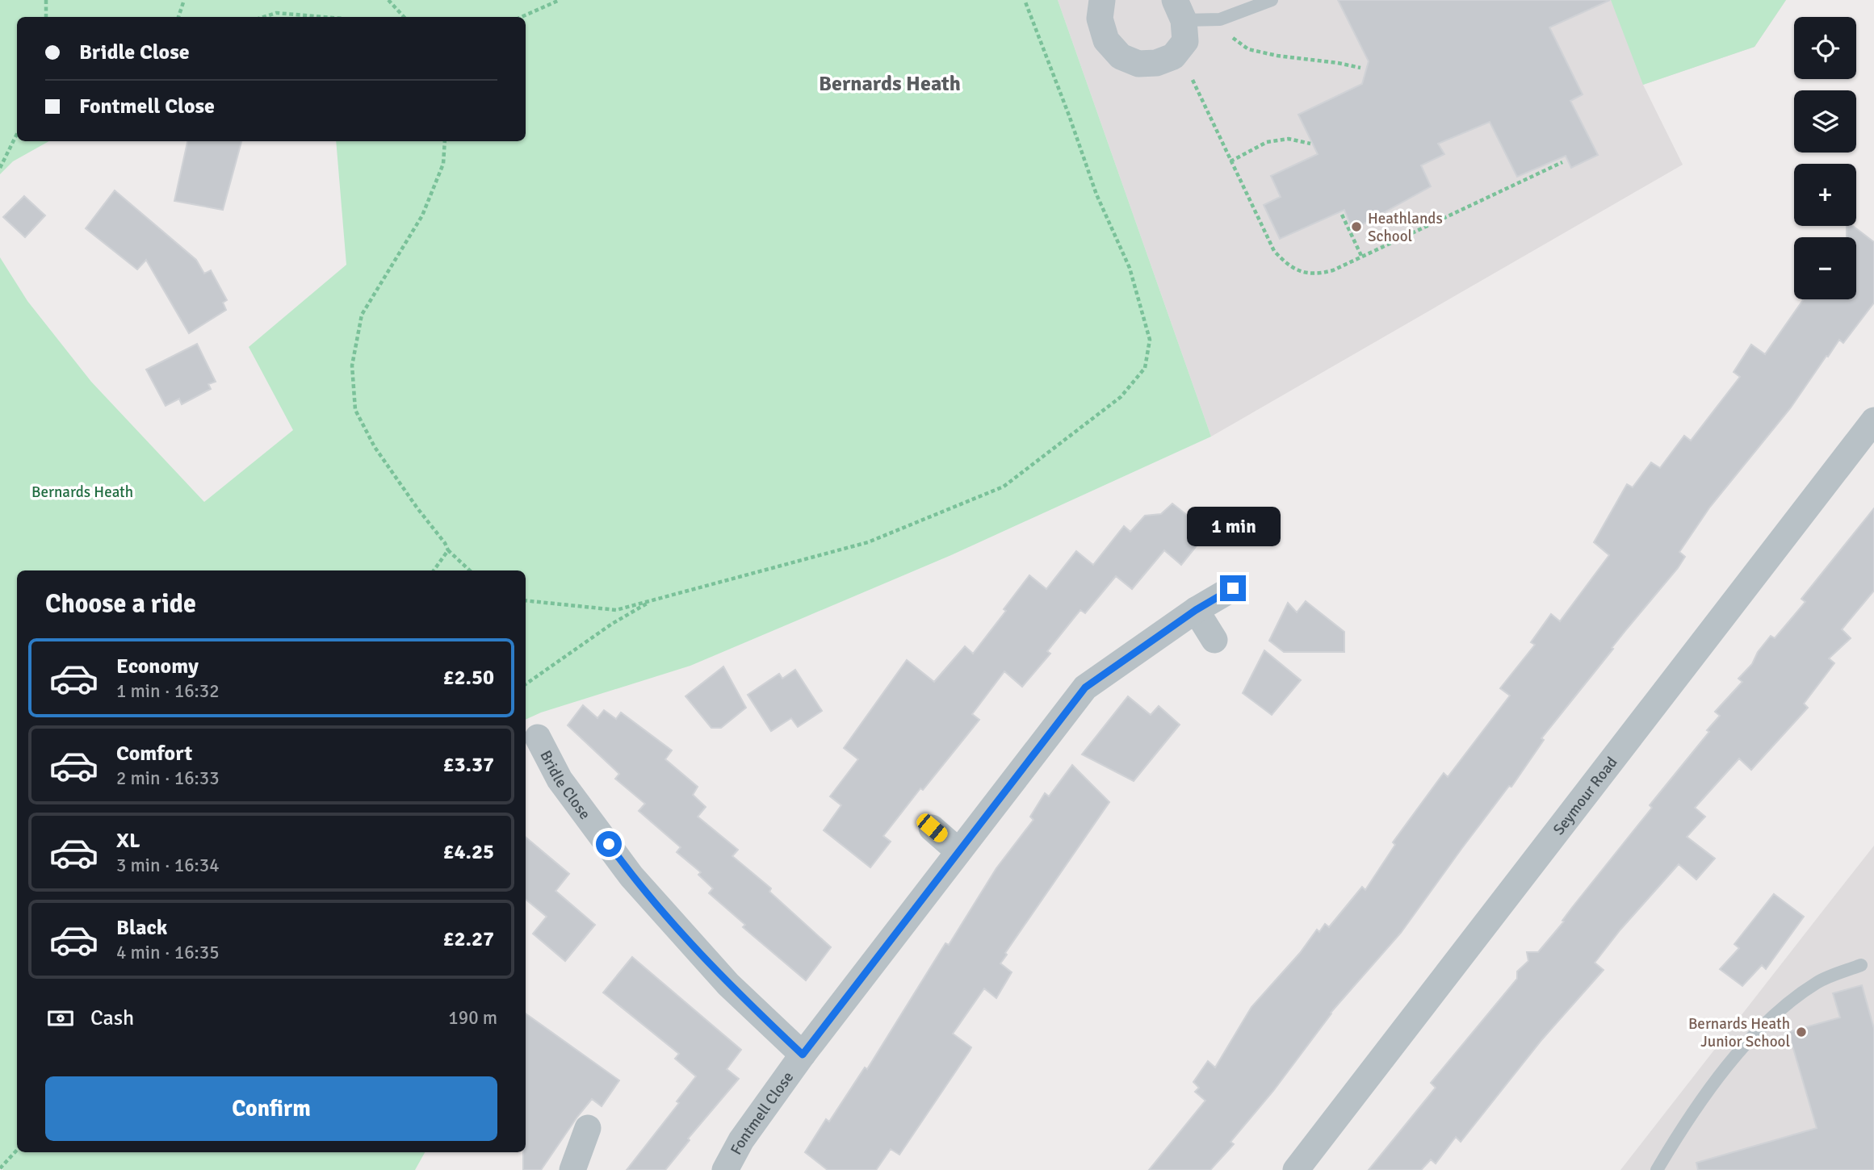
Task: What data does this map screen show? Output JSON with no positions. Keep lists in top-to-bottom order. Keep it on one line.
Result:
{"streets":{"street":["Bridle Close","Seymour Road","Fontmell Close"]},"crossings":[["Bridle Close","Fontmell Close"]],"districts":["Bernards Heath"],"parks":["Bernards Heath"],"places":["Heathlands School","Bernards Heath Junior School"],"page":{"map_buttons":["+","−"],"banner":["Bridle Close","Fontmell Close"],"bubble":"1 min","heading":"Choose a ride","list":[{"name":"Economy","note":"1 min · 16:32","value":"£2.50"},{"name":"Comfort","note":"2 min · 16:33","value":"£3.37"},{"name":"XL","note":"3 min · 16:34","value":"£4.25"},{"name":"Black","note":"4 min · 16:35","value":"£2.27"}],"pay":["Cash","190 m"],"buttons":"Confirm"}}
